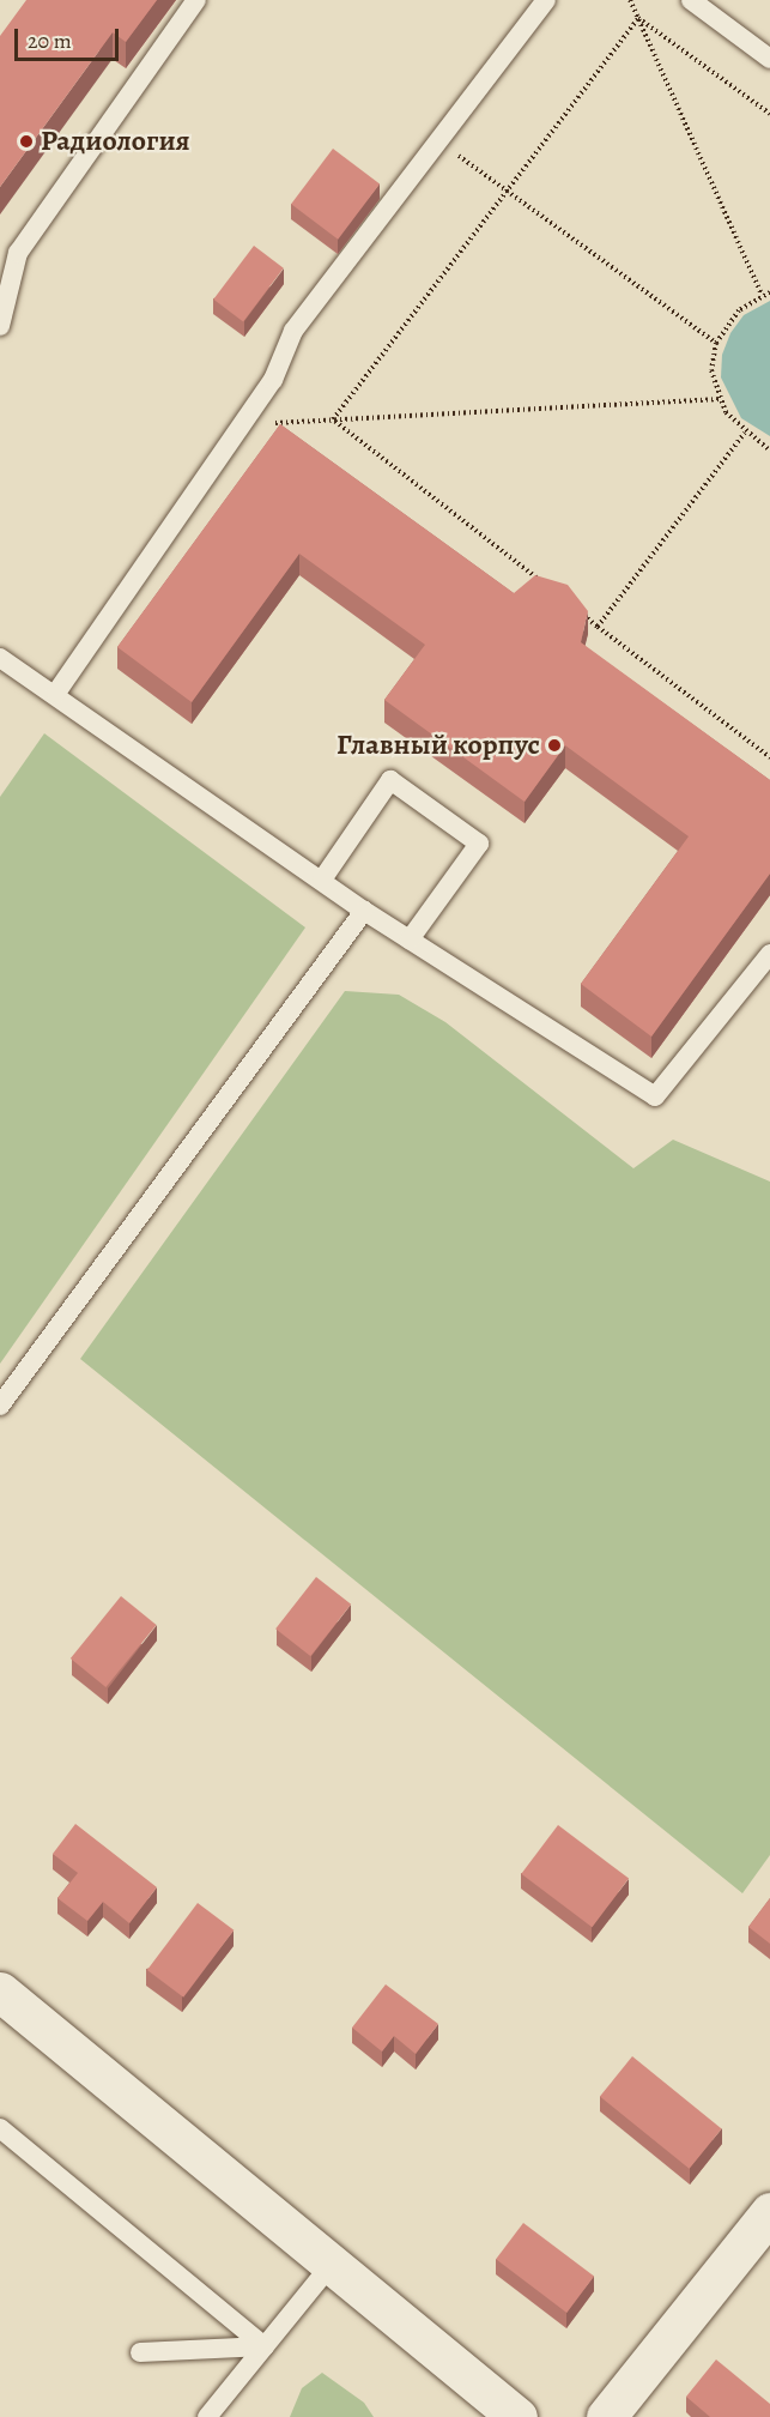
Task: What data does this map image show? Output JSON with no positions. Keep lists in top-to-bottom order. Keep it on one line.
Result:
{"places":["Радиология","Главный корпус"],"scale_bar":"20 m"}
